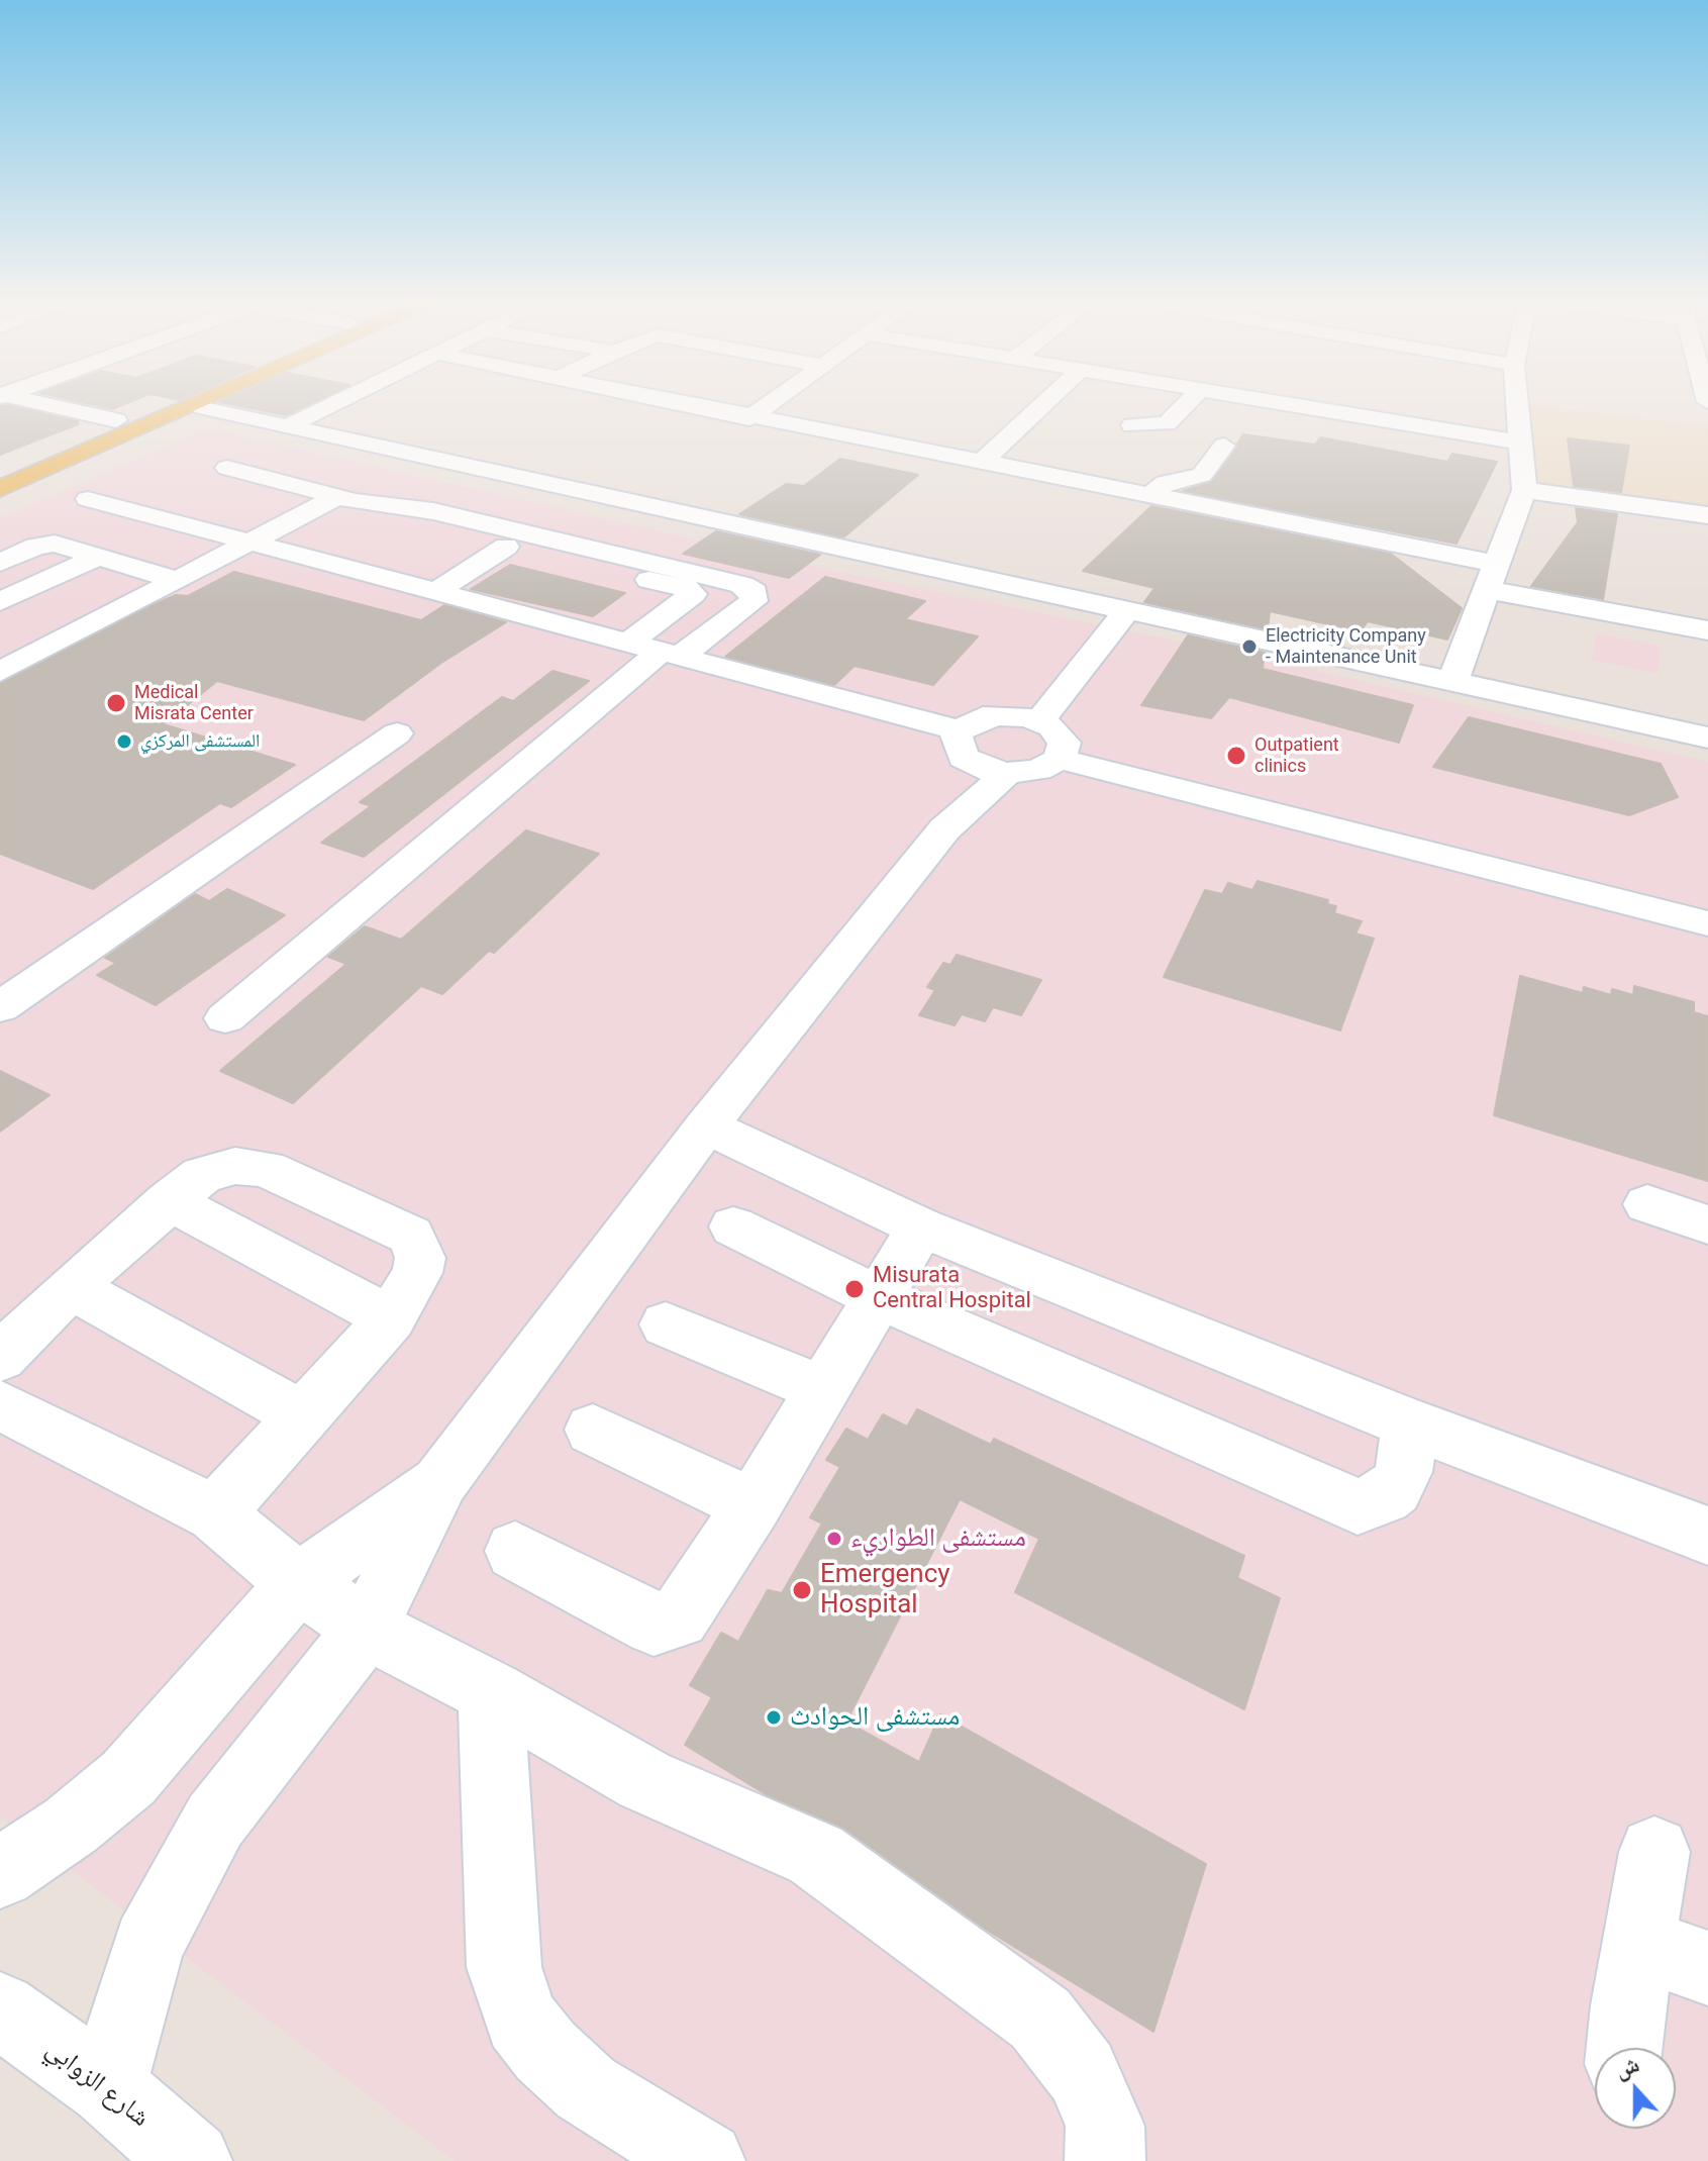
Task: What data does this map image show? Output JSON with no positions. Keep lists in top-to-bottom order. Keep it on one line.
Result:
{"streets":{"street":["شارع الزوابي"]},"places":["Electricity Company - Maintenance Unit","Medical Misrata Center","المستشفى المركزي","Outpatient clinics","Misurata Central Hospital","مستشفى الطواريء","Emergency Hospital","مستشفى الحوادث"],"north":"top"}
